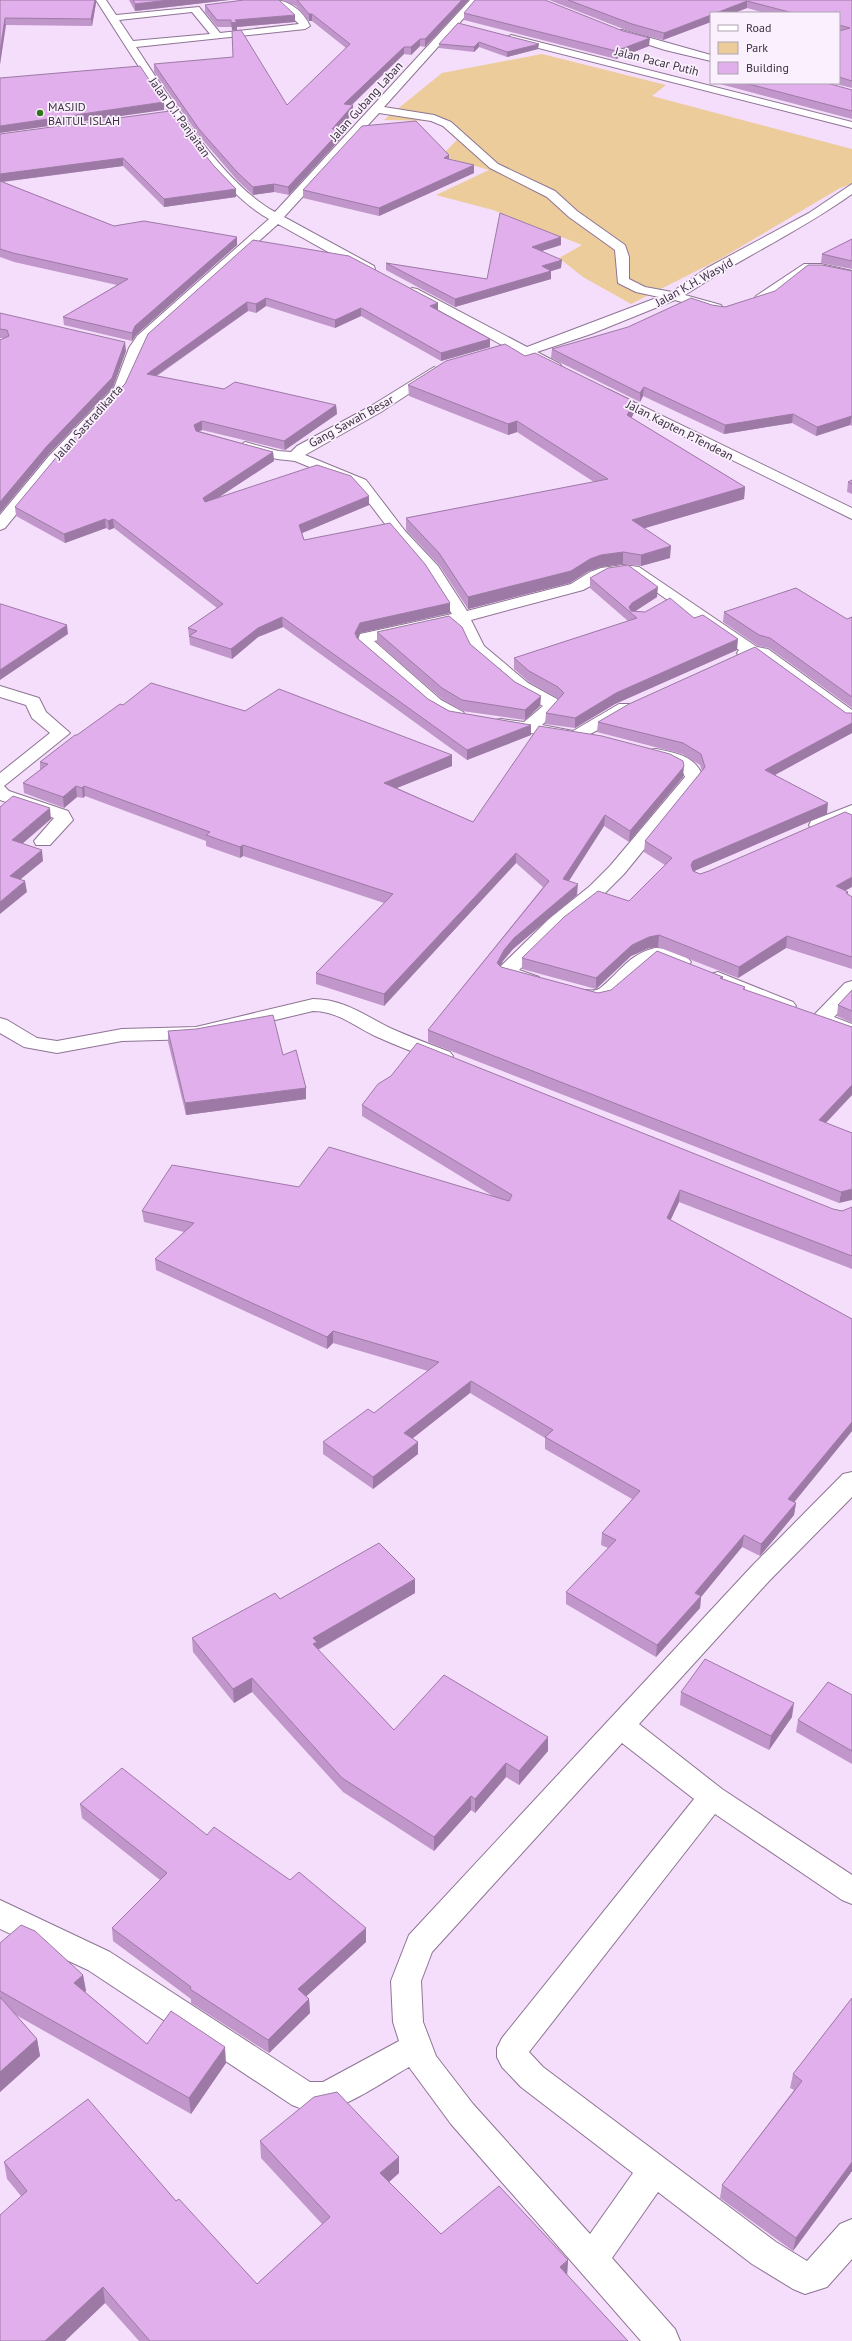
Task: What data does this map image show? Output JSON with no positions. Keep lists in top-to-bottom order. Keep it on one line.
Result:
{"streets":{"street":["Jalan Pacar Putih","Jalan Gubang Laban","Jalan D.I. Panjaitan","Jalan K.H. Wasyid","Gang Sawah Besar","Jalan Sastradikarta","Jalan Kapten P.Tendean"]},"crossings":[["Jalan Gubang Laban","Jalan D.I. Panjaitan"],["Jalan Gubang Laban","Jalan Sastradikarta"],["Jalan D.I. Panjaitan","Jalan Sastradikarta"]],"places":["MASJID BAITUL ISLAH"],"legend":["Road","Park","Building"]}
